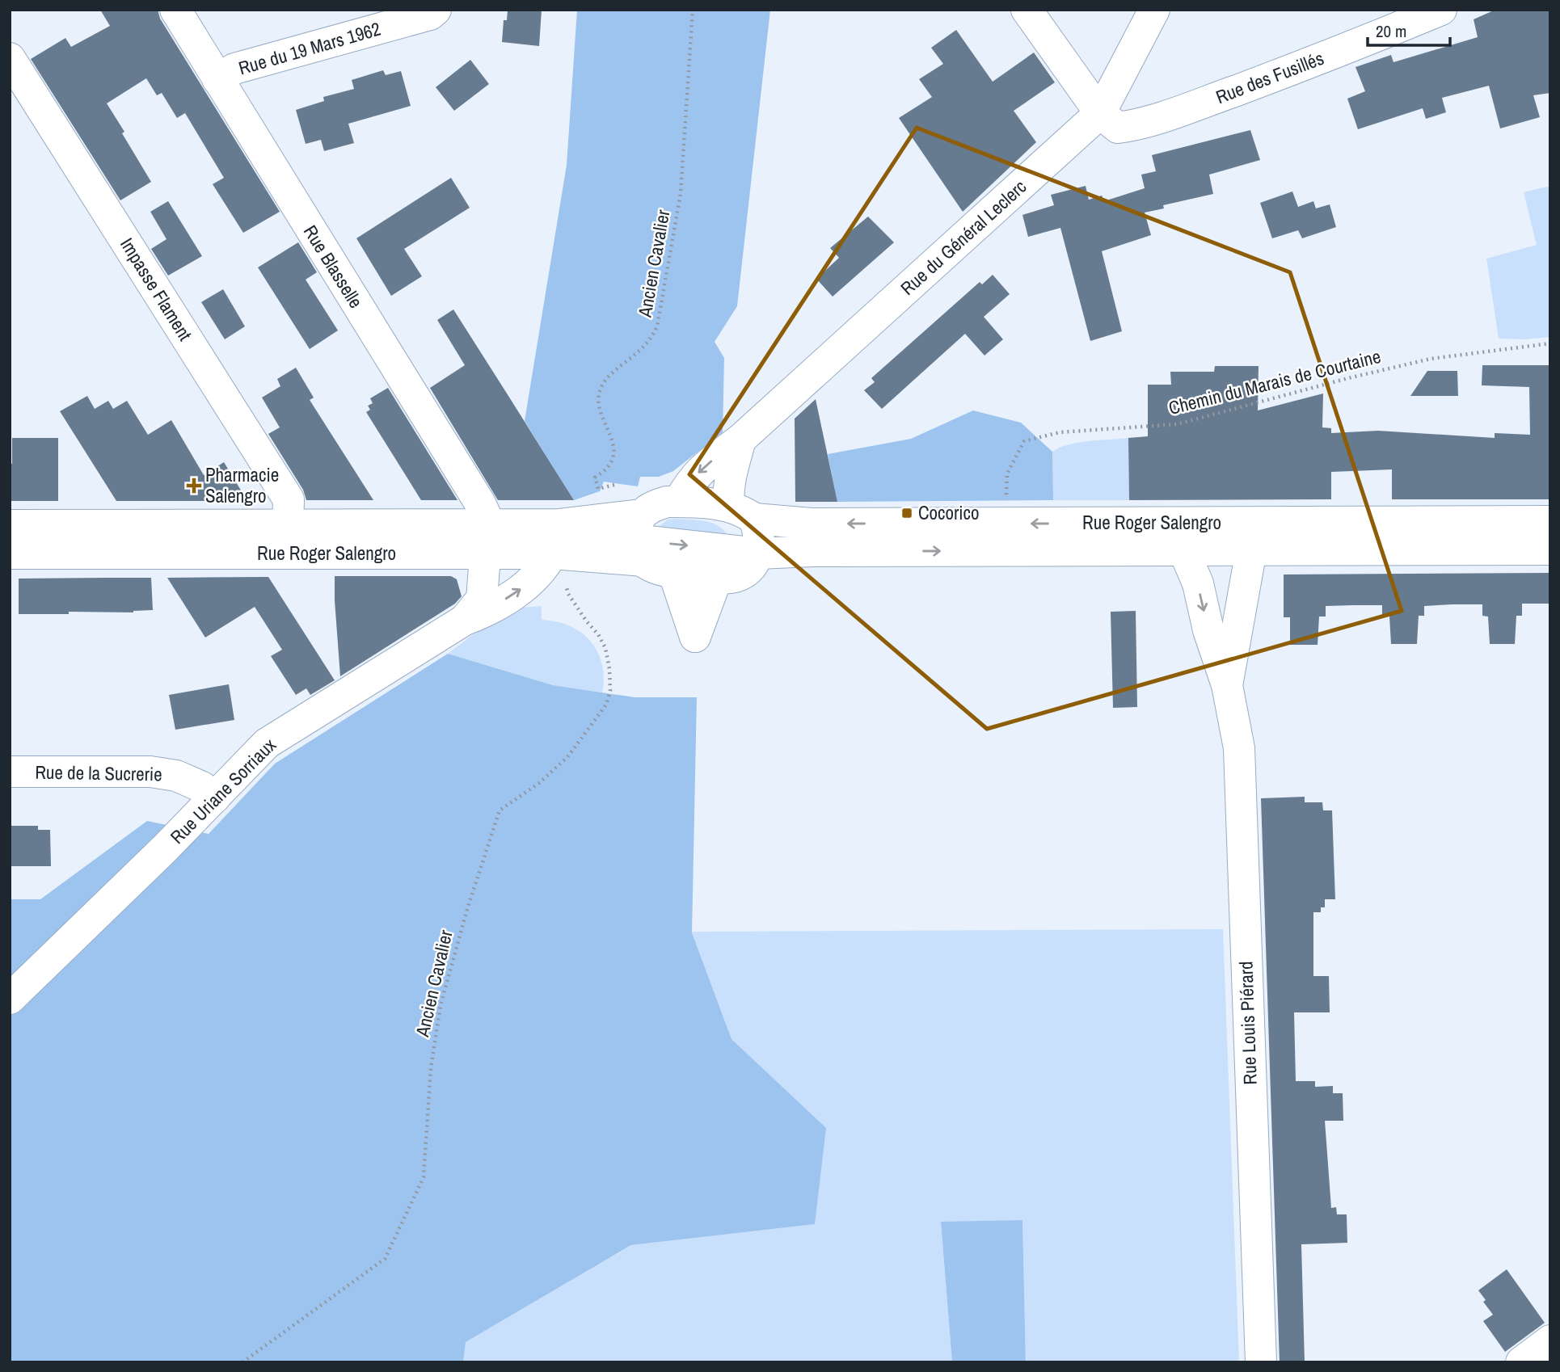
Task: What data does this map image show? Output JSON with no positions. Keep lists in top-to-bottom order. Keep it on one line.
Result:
{"streets":{"street":["Rue du 19 Mars 1962","Rue des Fusillés","Rue du Général Leclerc","Rue Blasselle","Impasse Flament","Rue Roger Salengro","Rue de la Sucrerie","Rue Uriane Sorriaux","Rue Louis Piérard"],"path":["Ancien Cavalier","Chemin du Marais de Courtaine"]},"crossings":[["Rue du 19 Mars 1962","Rue Blasselle"],["Rue des Fusillés","Rue du Général Leclerc"],["Rue du Général Leclerc","Rue Roger Salengro"],["Rue Blasselle","Rue Roger Salengro"],["Impasse Flament","Rue Roger Salengro"],["Chemin du Marais de Courtaine","Rue Roger Salengro"],["Rue Roger Salengro","Rue Uriane Sorriaux"],["Rue Roger Salengro","Rue Louis Piérard"],["Rue de la Sucrerie","Rue Uriane Sorriaux"]],"places":{"health":["Pharmacie Salengro"],"transit":["Cocorico"]},"scale_bar":"20 m"}
